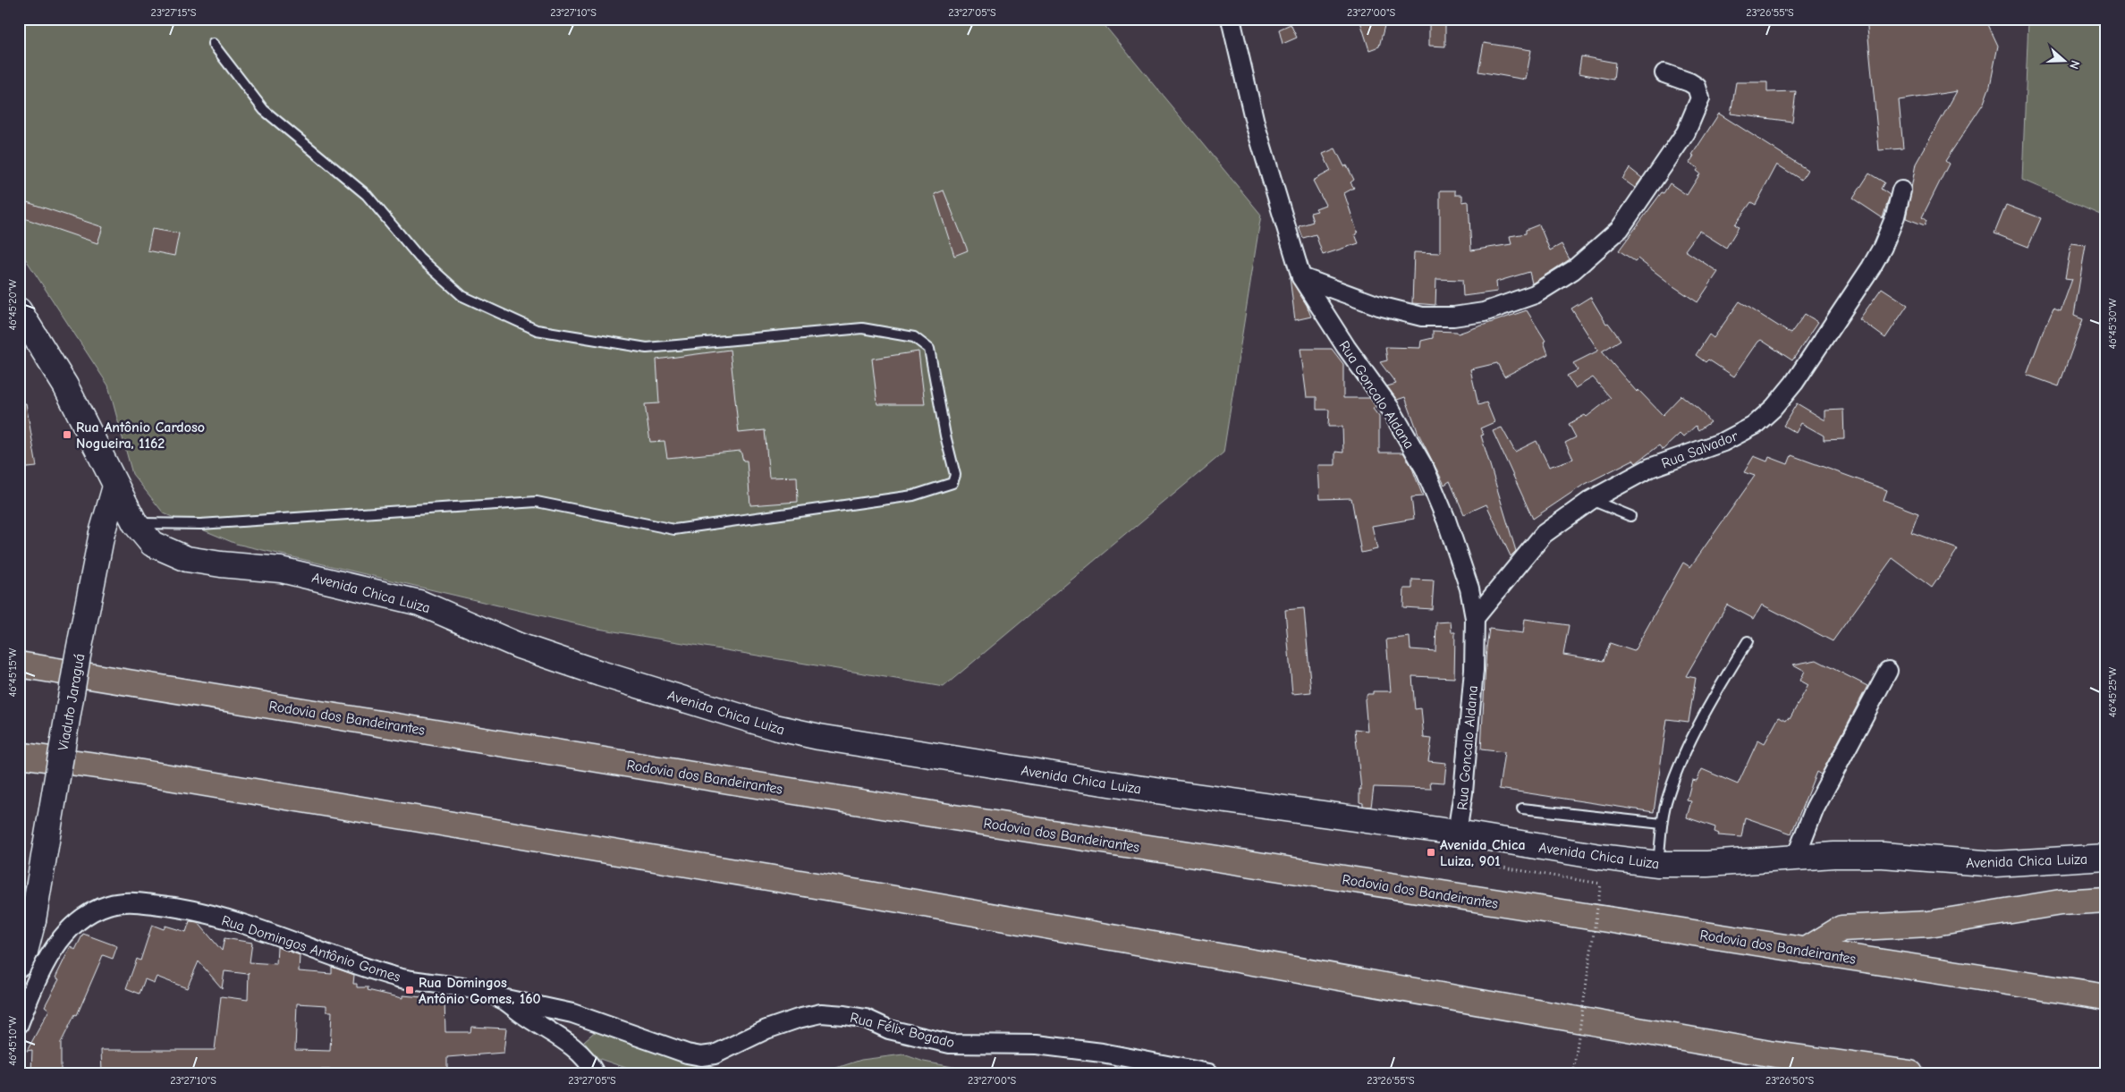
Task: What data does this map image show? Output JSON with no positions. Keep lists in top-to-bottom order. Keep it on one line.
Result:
{"streets":{"highway":["Rodovia dos Bandeirantes"],"main road":["Avenida Chica Luiza","Viaduto Jaraguá"],"street":["Rua Goncalo Aldana","Rua Salvador","Rua Domingos Antônio Gomes","Rua Félix Bogado"]},"crossings":[["Rua Goncalo Aldana","Rua Salvador"],["Rua Goncalo Aldana","Avenida Chica Luiza"],["Avenida Chica Luiza","Viaduto Jaraguá"],["Rua Domingos Antônio Gomes","Rua Félix Bogado"]],"places":{"transit":["Rua Antônio Cardoso Nogueira, 1162","Avenida Chica Luiza, 901","Rua Domingos Antônio Gomes, 160"]},"north":"right","coordinates":["23°27'15\"S","23°27'10\"S","23°27'05\"S","23°27'00\"S","23°26'55\"S","46°45'20\"W","46°45'30\"W","46°45'15\"W","46°45'25\"W","46°45'10\"W","23°26'50\"S"]}
